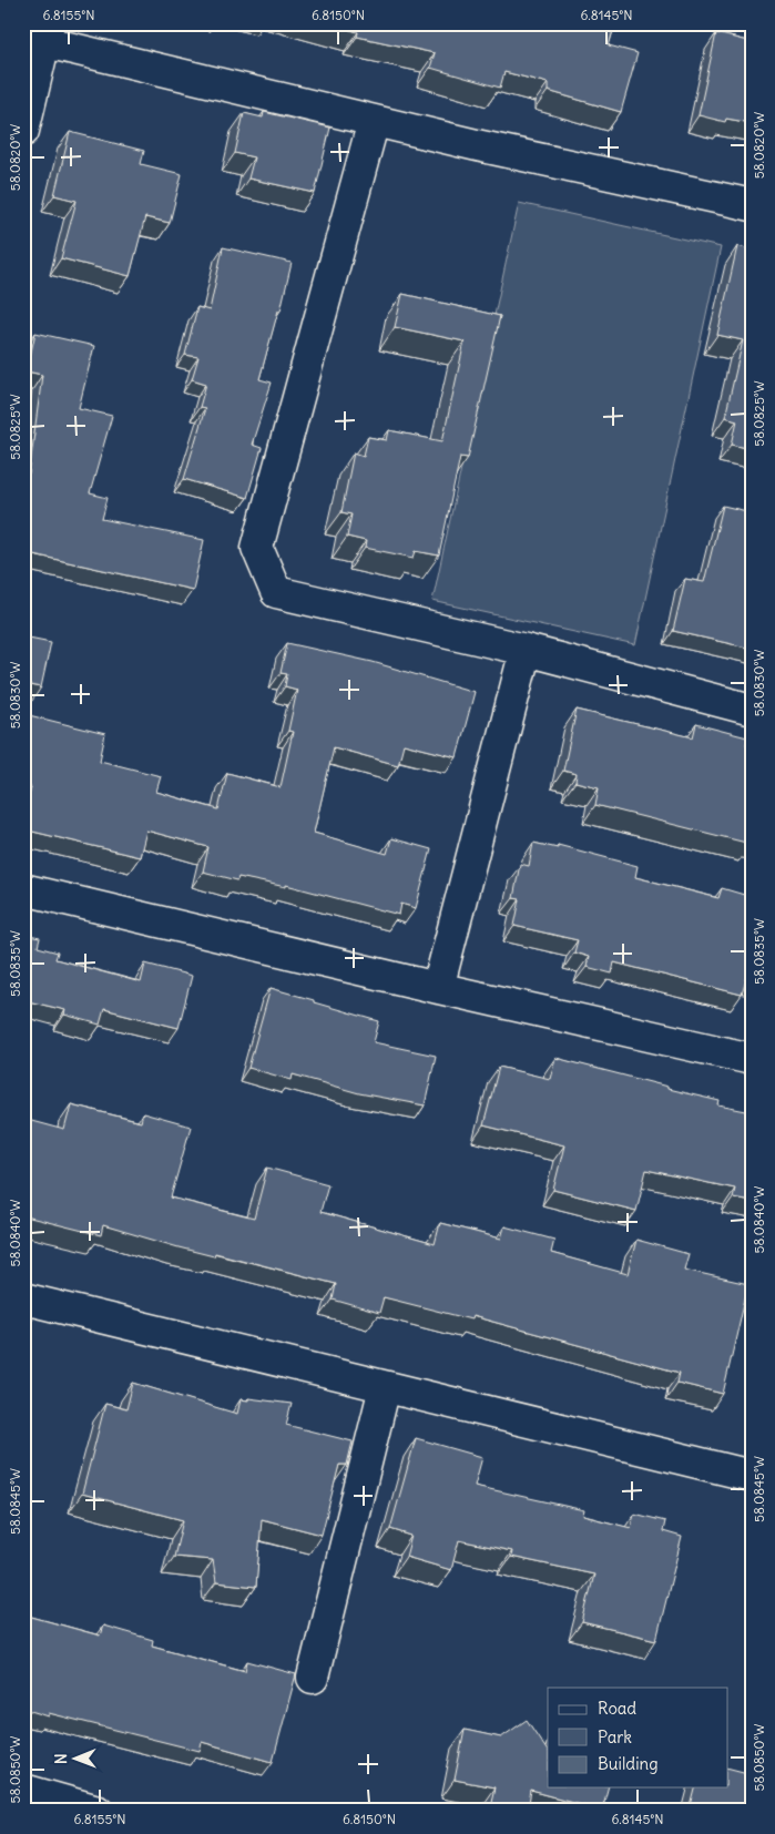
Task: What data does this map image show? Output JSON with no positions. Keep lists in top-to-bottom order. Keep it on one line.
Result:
{"legend":["Road","Park","Building"],"north":"left","coordinates":["6.8155°N","6.8150°N","6.8145°N","58.0820°W","58.0825°W","58.0830°W","58.0835°W","58.0840°W","58.0845°W","58.0850°W"]}
